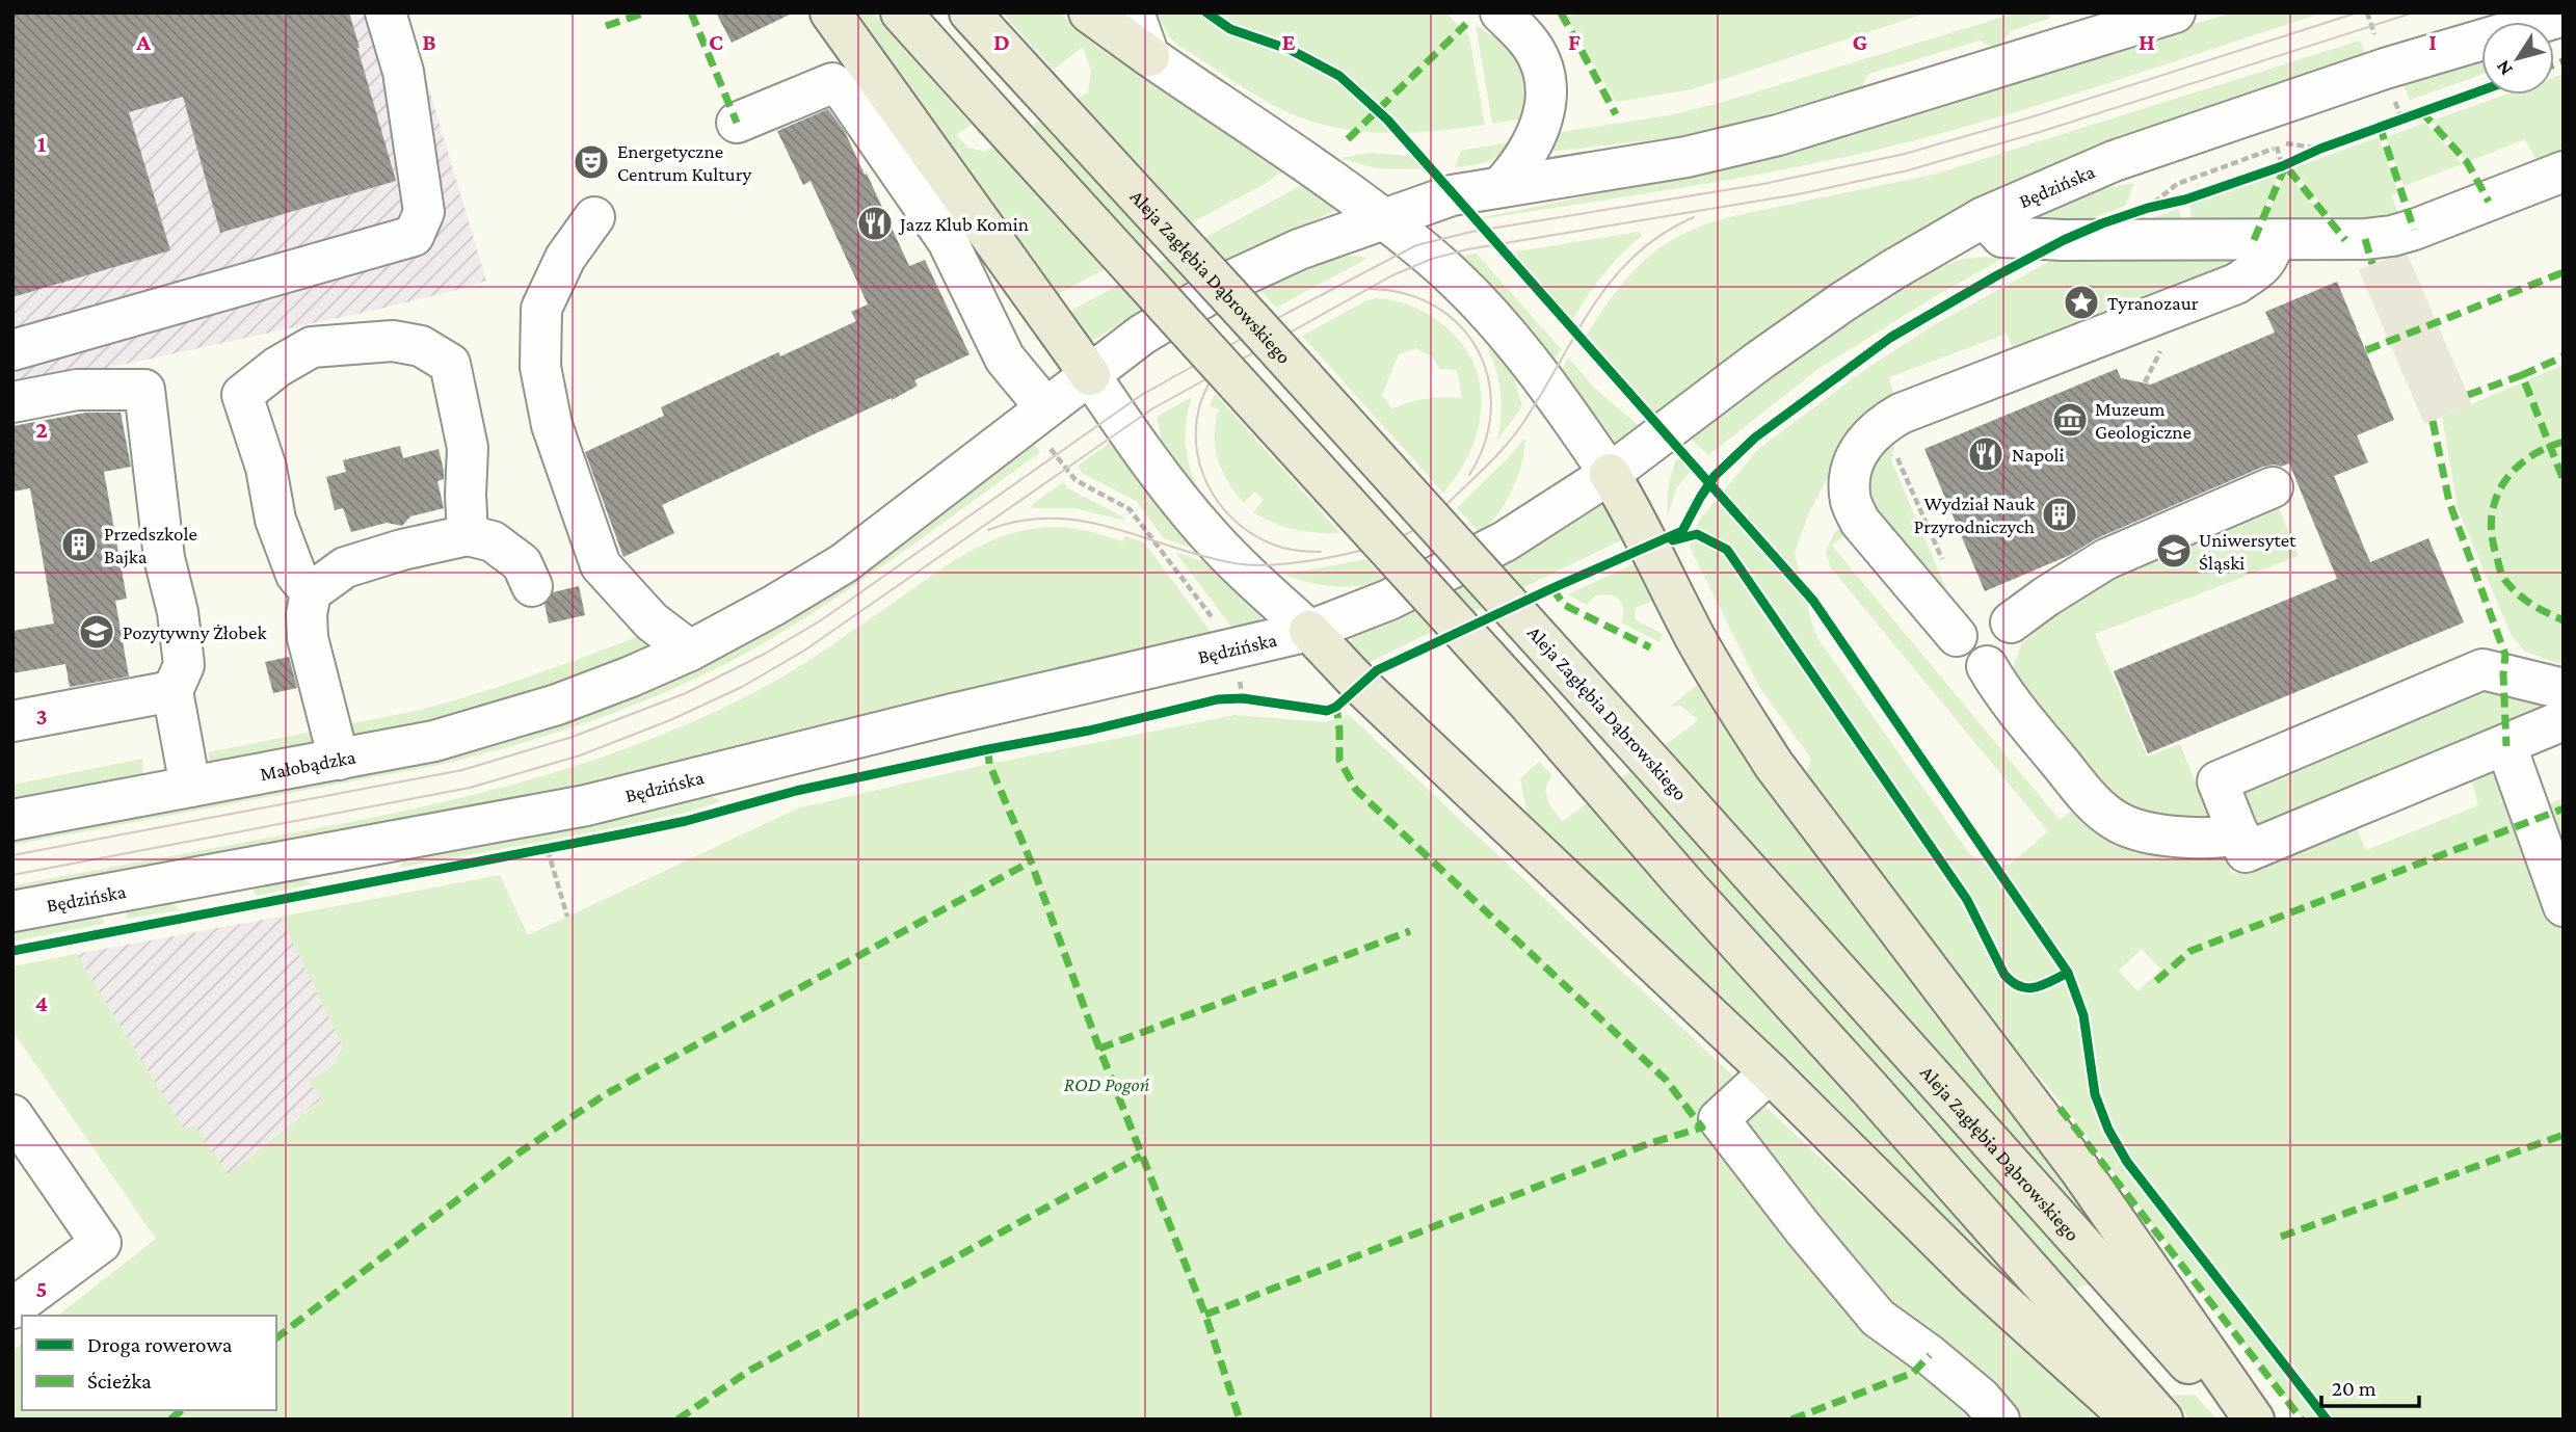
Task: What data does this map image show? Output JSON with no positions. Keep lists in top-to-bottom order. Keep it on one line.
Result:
{"streets":{"main road":["Aleja Zagłębia Dąbrowskiego"],"street":["Będzińska","Małobądzka"]},"parks":["ROD Pogoń"],"places":{"theatre":["Energetyczne Centrum Kultury"],"restaurant":["Jazz Klub Komin","Napoli"],"place":["Tyranozaur"],"museum":["Muzeum Geologiczne"],"building":["Wydział Nauk Przyrodniczych","Przedszkole Bajka"],"school or university":["Uniwersytet Śląski","Pozytywny Żłobek"]},"legend":["Droga rowerowa","Ścieżka"],"scale_bar":"20 m","north":"bottom left","grid":{"columns":["A","B","C","D","E","F","G","H","I"],"rows":["1","2","3","4","5"]}}
